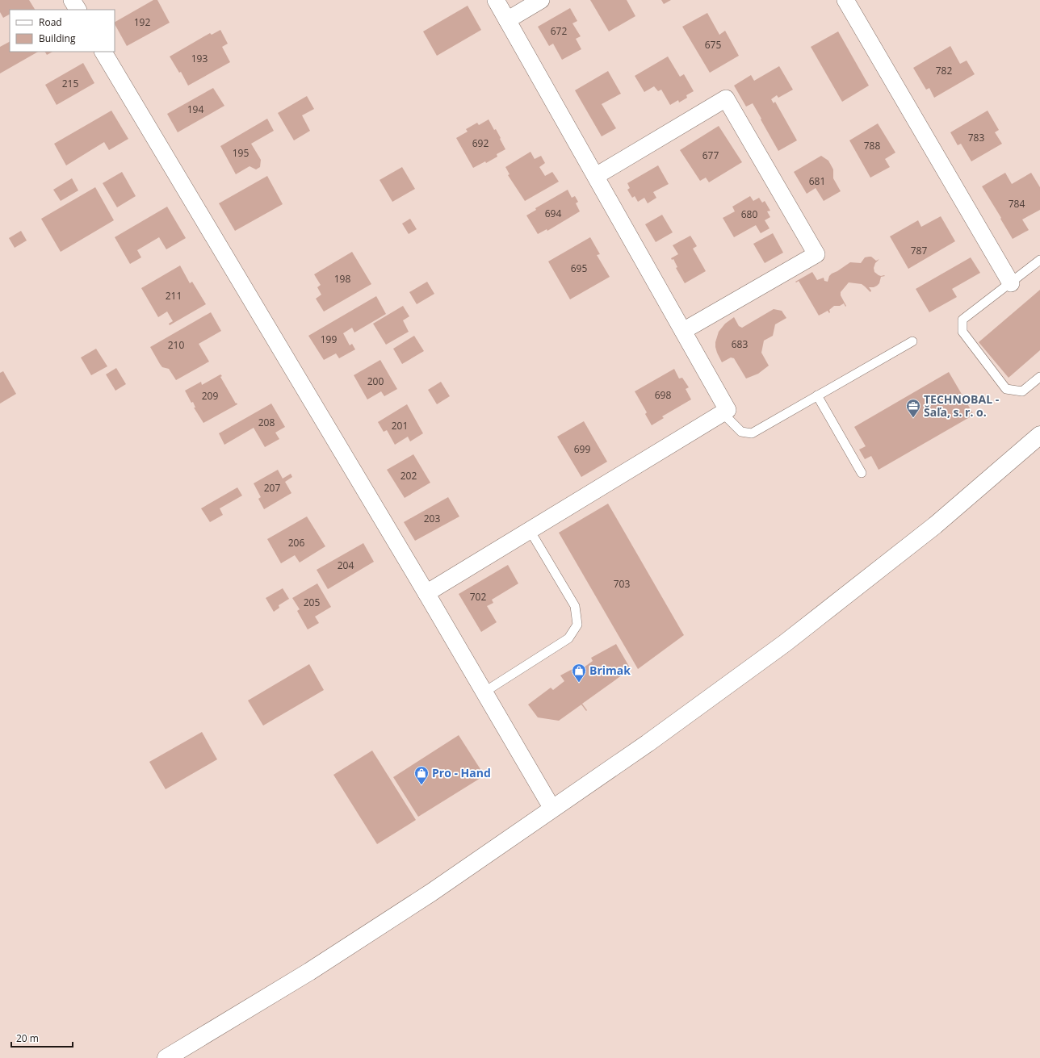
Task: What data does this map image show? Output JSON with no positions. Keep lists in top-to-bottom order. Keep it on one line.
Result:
{"places":{"office":["TECHNOBAL - Šaľa, s. r. o."],"shop":["Brimak","Pro - Hand"]},"house_numbers":["192","672","675","193","782","215","194","783","692","788","195","677","681","784","694","680","787","695","198","211","199","683","210","200","698","209","208","201","699","202","207","203","206","204","703","702","205"],"legend":["Road","Building"],"scale_bar":"20 m"}
